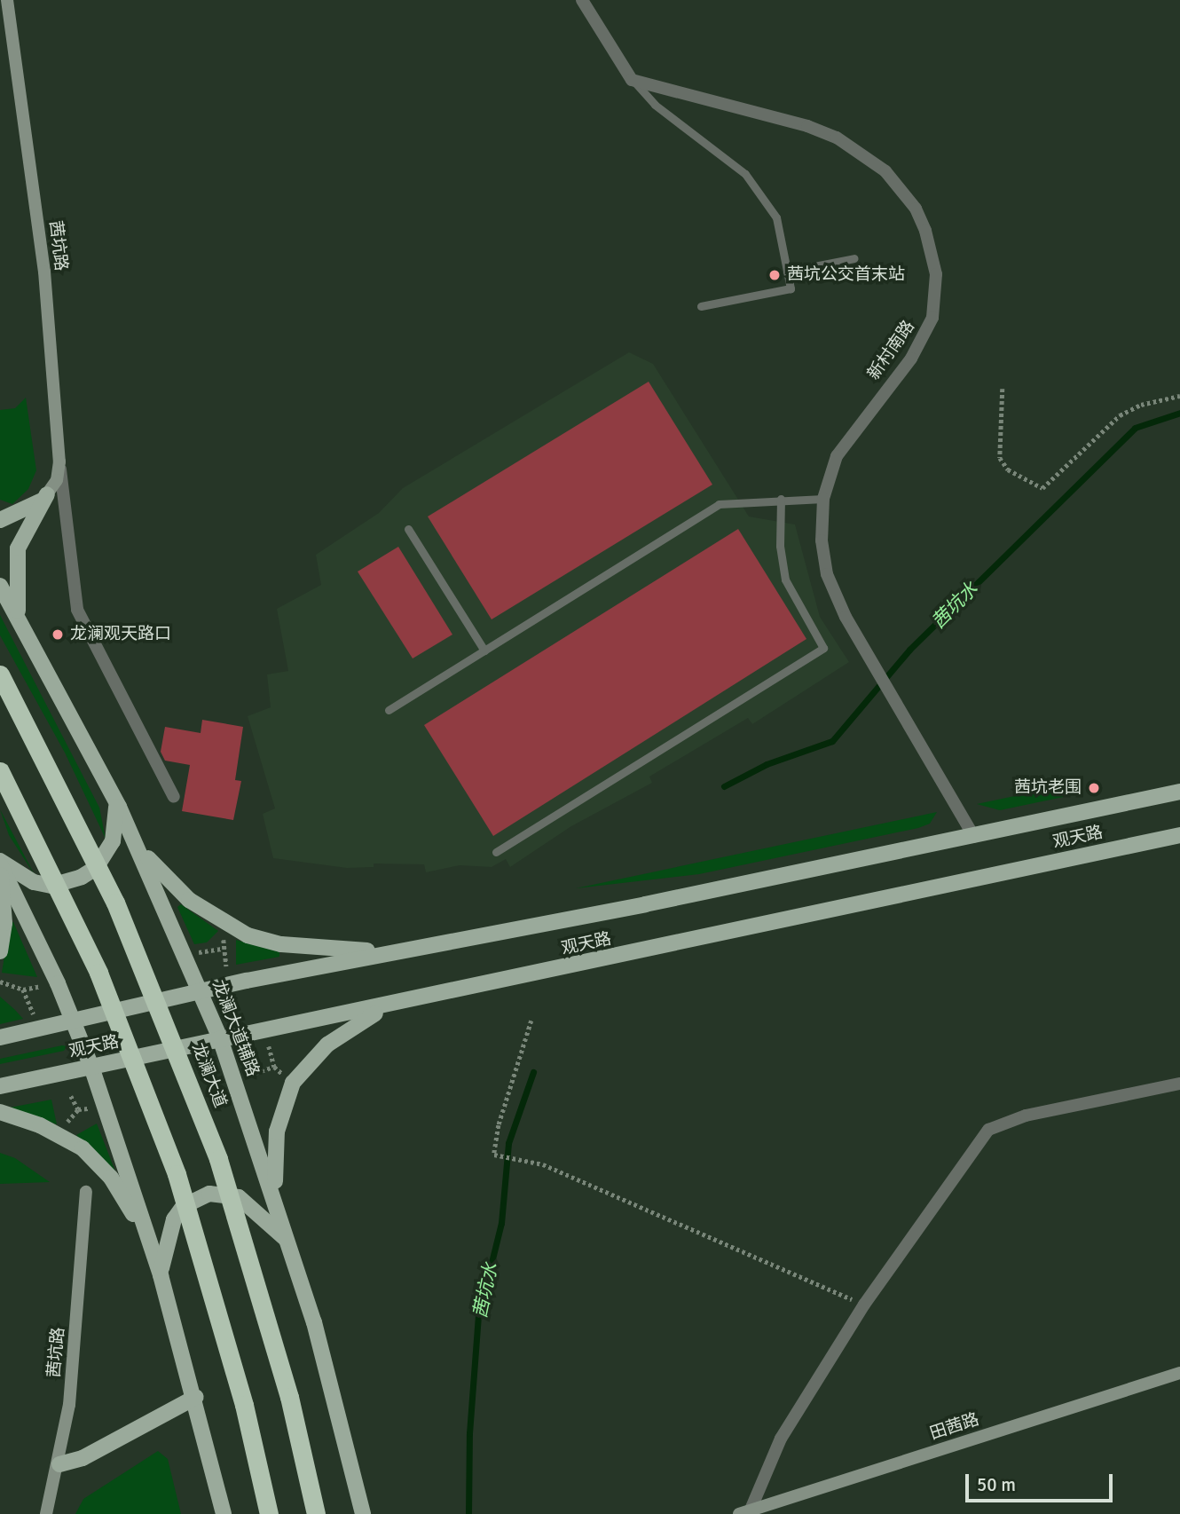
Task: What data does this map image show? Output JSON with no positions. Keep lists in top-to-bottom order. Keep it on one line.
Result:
{"streets":{"highway":["龙澜大道"],"main road":["观天路","龙澜大道辅路"],"street":["茜坑路","新村南路","田茜路"]},"crossings":[["新村南路","观天路"],["观天路","龙澜大道辅路"]],"water":["茜坑水"],"places":["茜坑公交首末站","龙澜观天路口","茜坑老围"],"scale_bar":"50 m"}
